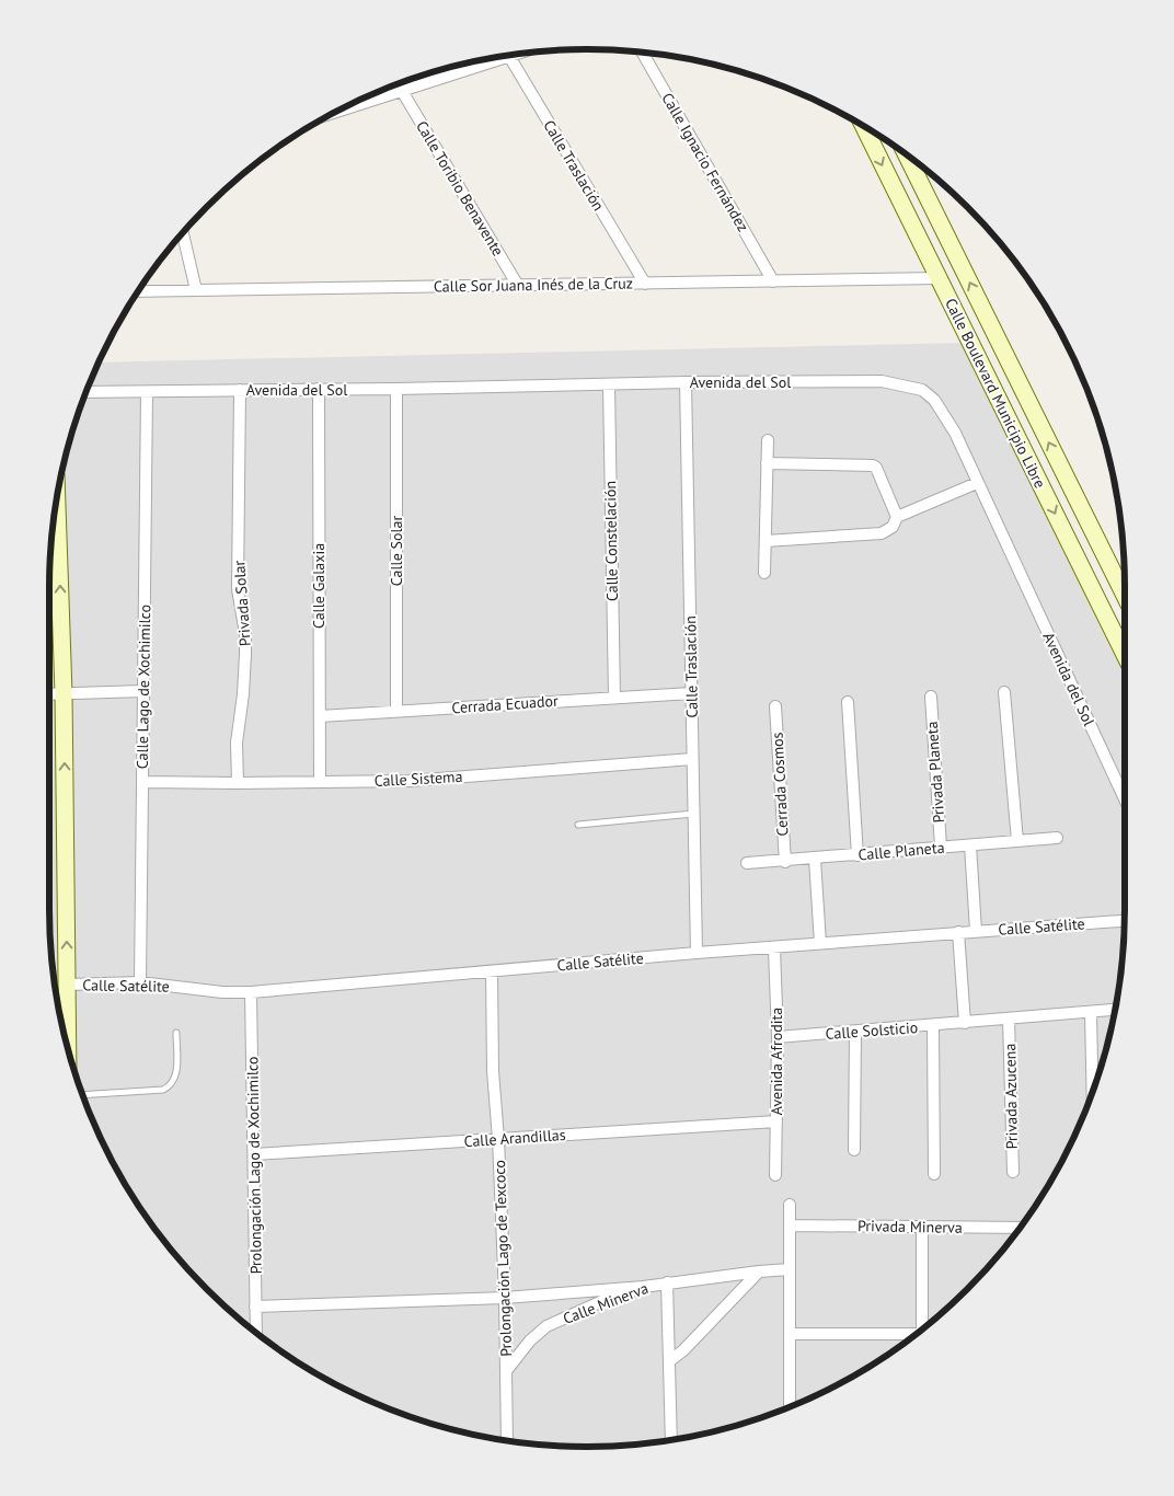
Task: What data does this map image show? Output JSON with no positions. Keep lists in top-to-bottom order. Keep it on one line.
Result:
{"streets":{"main road":["Calle Boulevard Municipio Libre"],"street":["Calle Ignacio Fernández","Calle Traslación","Calle Toribio Benavente","Calle Sor Juana Inés de la Cruz","Avenida del Sol","Calle Constelación","Calle Solar","Calle Galaxia","Privada Solar","Calle Lago de Xochimilco","Cerrada Ecuador","Privada Planeta","Calle Sistema","Cerrada Cosmos","Calle Planeta","Calle Satélite","Calle Solsticio","Avenida Afrodita","Privada Azucena","Calle Arandillas","Prolongación Lago de Xochimilco","Privada Minerva","Prolongación Lago de Texcoco","Calle Minerva"]},"crossings":[["Calle Ignacio Fernández","Calle Sor Juana Inés de la Cruz"],["Calle Traslación","Calle Sor Juana Inés de la Cruz"],["Calle Traslación","Avenida del Sol"],["Calle Traslación","Cerrada Ecuador"],["Calle Traslación","Calle Sistema"],["Calle Traslación","Calle Satélite"],["Calle Toribio Benavente","Calle Sor Juana Inés de la Cruz"],["Calle Sor Juana Inés de la Cruz","Calle Boulevard Municipio Libre"],["Avenida del Sol","Calle Constelación"],["Avenida del Sol","Calle Solar"],["Avenida del Sol","Calle Galaxia"],["Avenida del Sol","Privada Solar"],["Avenida del Sol","Calle Lago de Xochimilco"],["Calle Constelación","Cerrada Ecuador"],["Calle Solar","Cerrada Ecuador"],["Calle Galaxia","Cerrada Ecuador"],["Calle Galaxia","Calle Sistema"],["Privada Solar","Calle Sistema"],["Calle Lago de Xochimilco","Calle Sistema"],["Calle Lago de Xochimilco","Calle Satélite"],["Privada Planeta","Calle Planeta"],["Cerrada Cosmos","Calle Planeta"],["Calle Satélite","Avenida Afrodita"],["Calle Satélite","Prolongación Lago de Xochimilco"],["Calle Satélite","Prolongación Lago de Texcoco"],["Calle Solsticio","Avenida Afrodita"],["Calle Solsticio","Privada Azucena"],["Avenida Afrodita","Calle Arandillas"],["Calle Arandillas","Prolongación Lago de Xochimilco"],["Calle Arandillas","Prolongación Lago de Texcoco"],["Prolongación Lago de Texcoco","Calle Minerva"]]}
